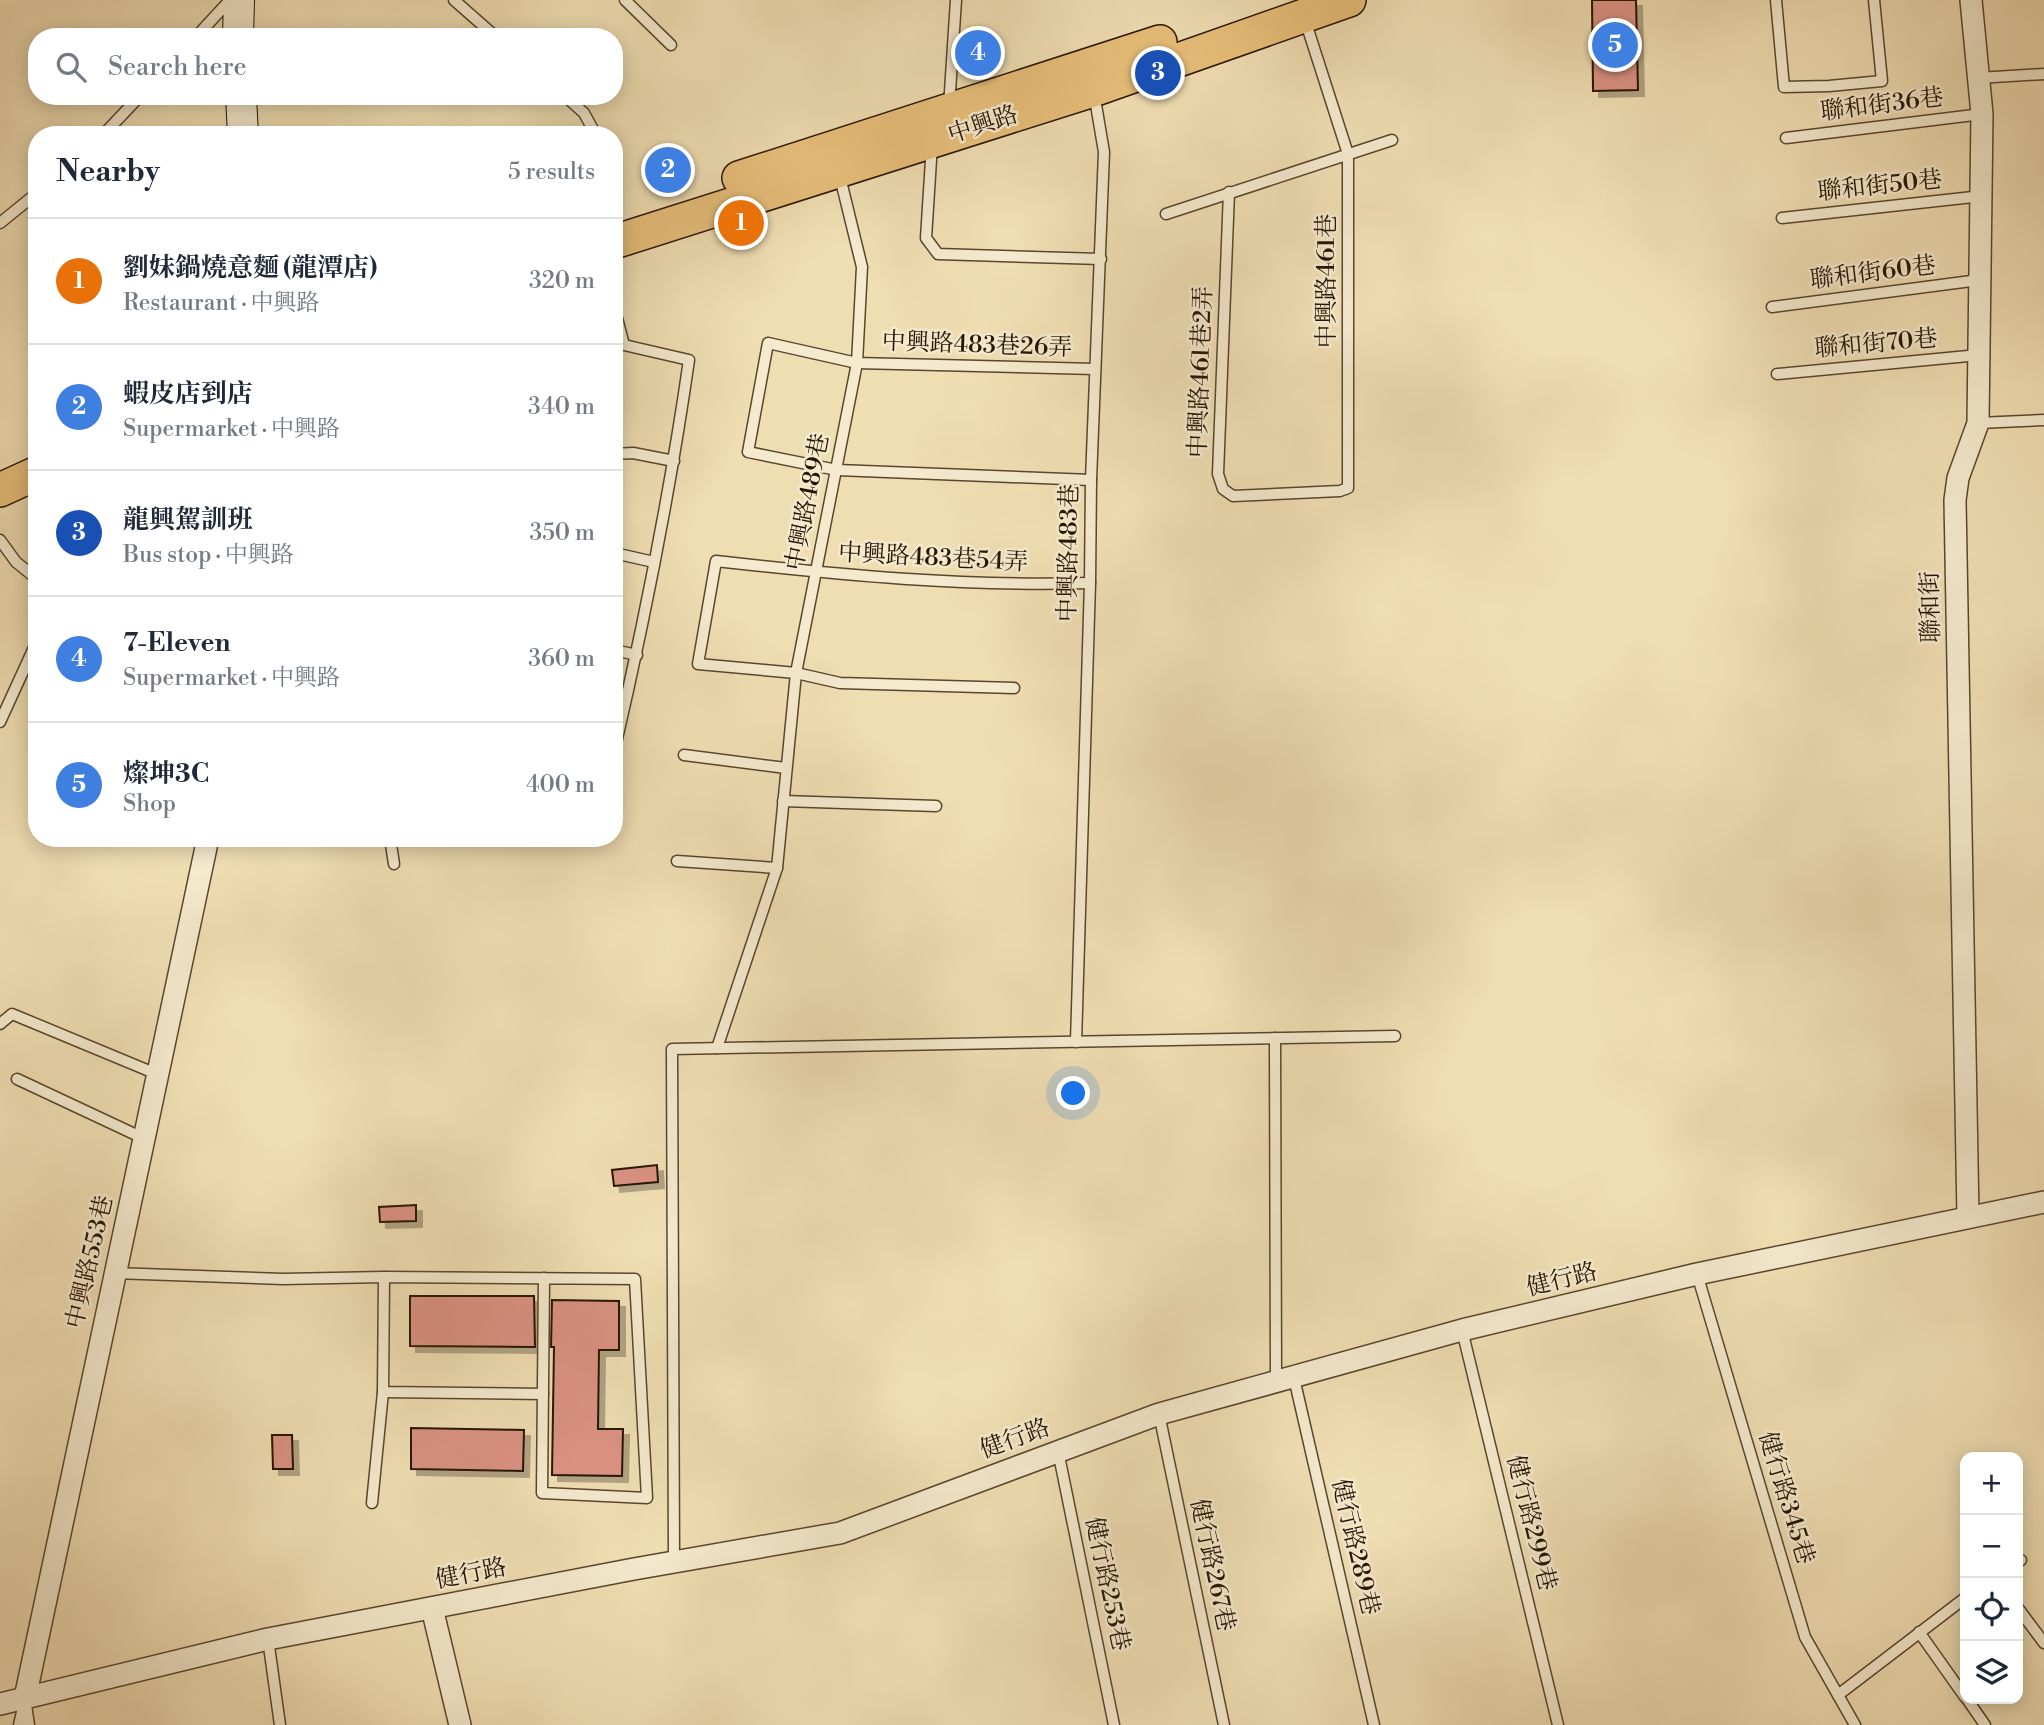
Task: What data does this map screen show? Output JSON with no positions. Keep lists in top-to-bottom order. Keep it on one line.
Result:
{"streets":{"main road":["中興路"],"street":["聯和街","中興路553巷","健行路"],"lane":["聯和街36巷","聯和街50巷","聯和街60巷","中興路461巷","聯和街70巷","中興路483巷26弄","中興路461巷2弄","中興路489巷","中興路483巷","中興路483巷54弄","健行路345巷","健行路299巷","健行路289巷","健行路267巷","健行路253巷"]},"crossings":[["聯和街36巷","聯和街"],["中興路","中興路461巷"],["中興路","中興路489巷"],["中興路","中興路483巷"],["聯和街50巷","聯和街"],["聯和街60巷","聯和街"],["中興路461巷","中興路461巷2弄"],["聯和街70巷","聯和街"],["中興路483巷26弄","中興路489巷"],["中興路483巷26弄","中興路483巷"],["中興路489巷","中興路483巷54弄"],["中興路483巷","中興路483巷54弄"],["聯和街","健行路"],["中興路553巷","健行路"],["健行路","健行路345巷"],["健行路","健行路299巷"],["健行路","健行路289巷"],["健行路","健行路267巷"],["健行路","健行路253巷"]],"page":{"pins":["5","4","3","2","1"],"search":"Search here","heading":["Nearby","5 results"],"list":[{"mark":"1","name":"劉妹鍋燒意麵 (龍潭店)","note":"Restaurant · 中興路","value":"320 m"},{"mark":"2","name":"蝦皮店到店","note":"Supermarket · 中興路","value":"340 m"},{"mark":"3","name":"龍興駕訓班","note":"Bus stop · 中興路","value":"350 m"},{"mark":"4","name":"7-Eleven","note":"Supermarket · 中興路","value":"360 m"},{"mark":"5","name":"燦坤3C","note":"Shop","value":"400 m"}],"map_buttons":["+","−"]}}
